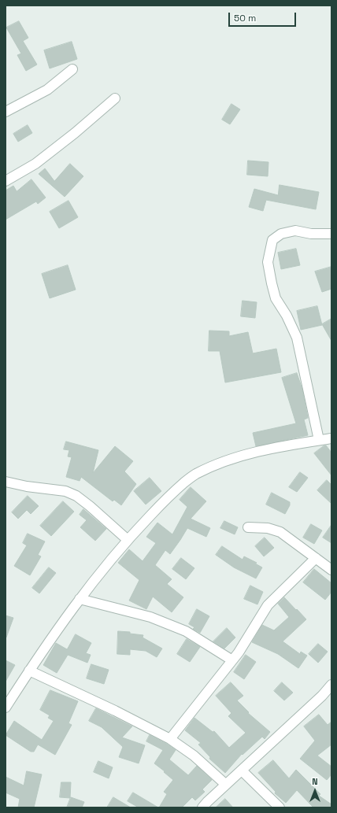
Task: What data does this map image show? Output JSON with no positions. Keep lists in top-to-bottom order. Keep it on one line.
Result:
{"scale_bar":"50 m","north":"top"}
